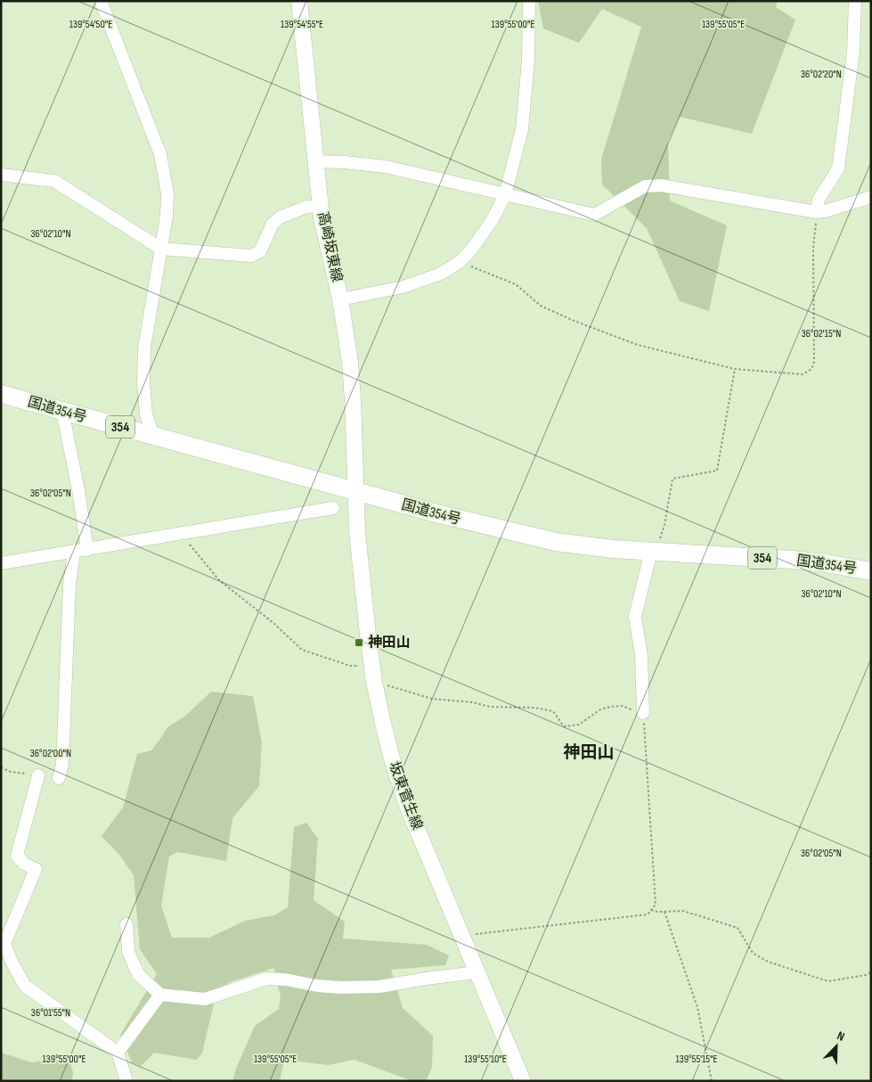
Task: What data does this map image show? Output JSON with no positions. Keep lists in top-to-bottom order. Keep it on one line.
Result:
{"streets":{"highway":["国道354号","354"],"main road":["高崎坂東線","坂東菅生線"]},"crossings":[["高崎坂東線","国道354号"],["高崎坂東線","坂東菅生線"],["国道354号","坂東菅生線"]],"districts":["神田山"],"places":{"transit":["神田山"]},"north":"top right","coordinates":["139°54'50\"E","139°54'55\"E","139°55'00\"E","139°55'05\"E","36°02'20\"N","36°02'10\"N","36°02'15\"N","36°02'05\"N","36°02'00\"N","36°01'55\"N","139°55'10\"E","139°55'15\"E"]}
